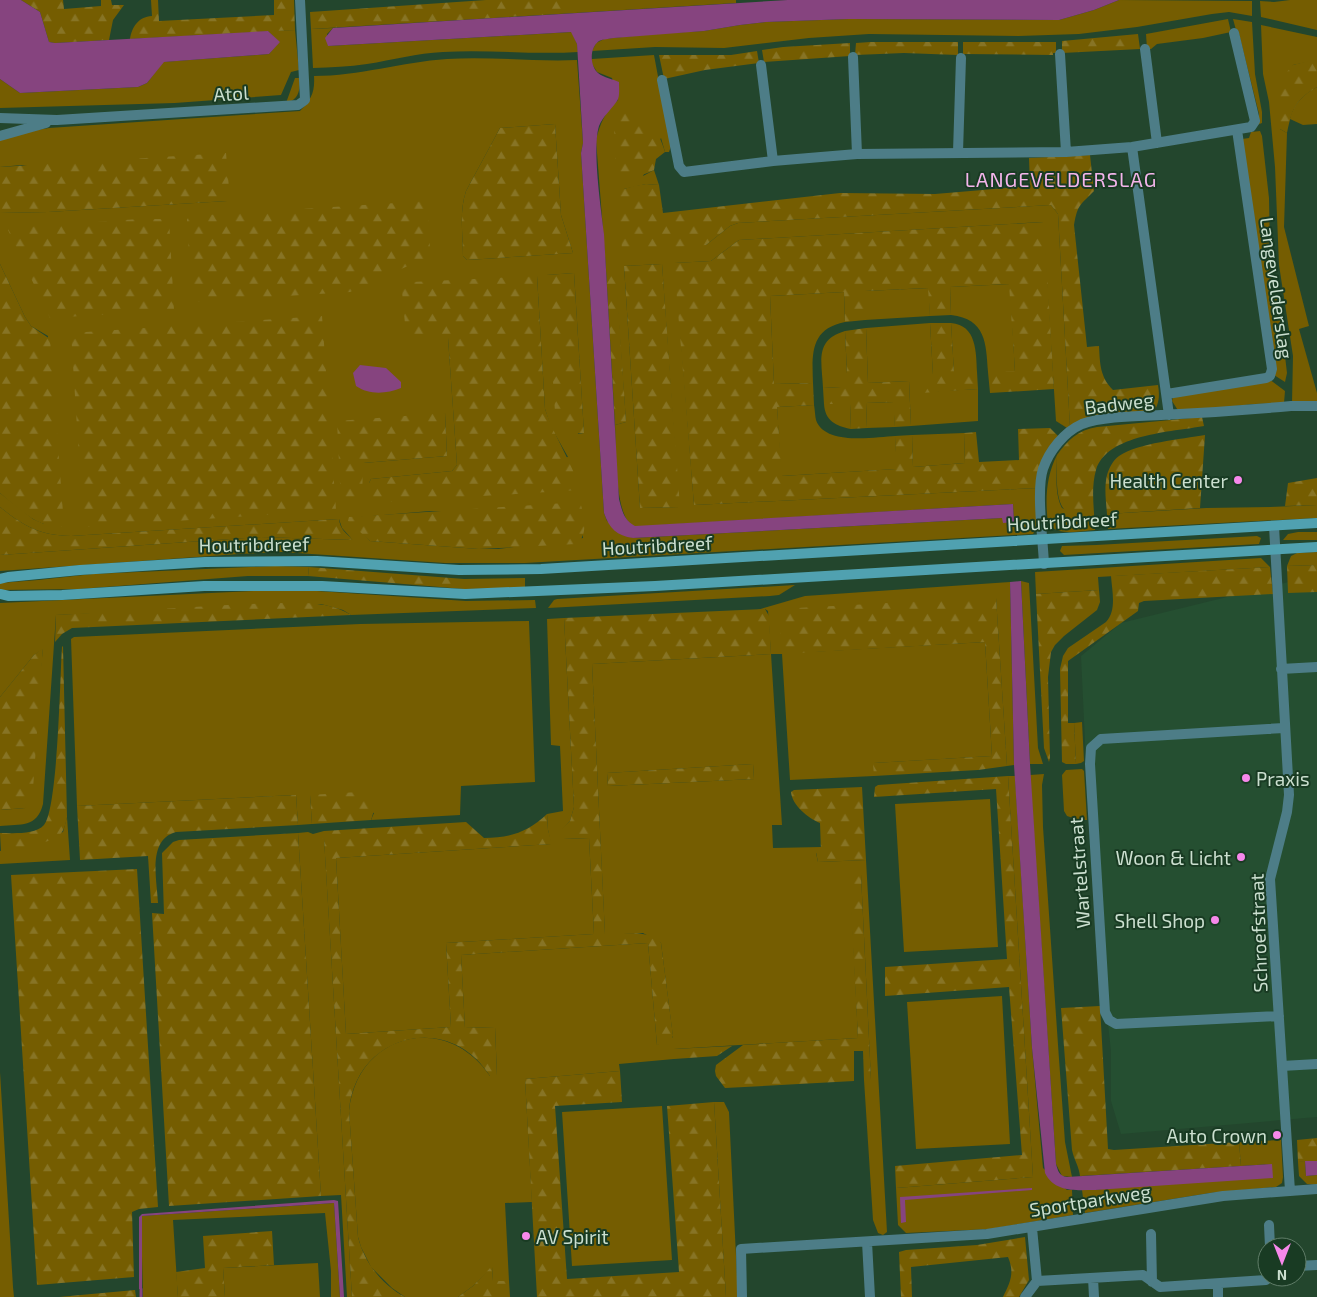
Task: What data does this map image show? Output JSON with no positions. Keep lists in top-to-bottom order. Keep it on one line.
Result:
{"streets":{"main road":["Houtribdreef"],"street":["Atol","Langevelderslag","Badweg","Wartelstraat","Schroefstraat","Sportparkweg"]},"crossings":[["Badweg","Houtribdreef"],["Houtribdreef","Schroefstraat"],["Wartelstraat","Schroefstraat"],["Schroefstraat","Sportparkweg"]],"districts":["LANGEVELDERSLAG"],"places":["Health Center","Praxis","Woon & Licht","Shell Shop","Auto Crown","AV Spirit"],"north":"bottom"}
